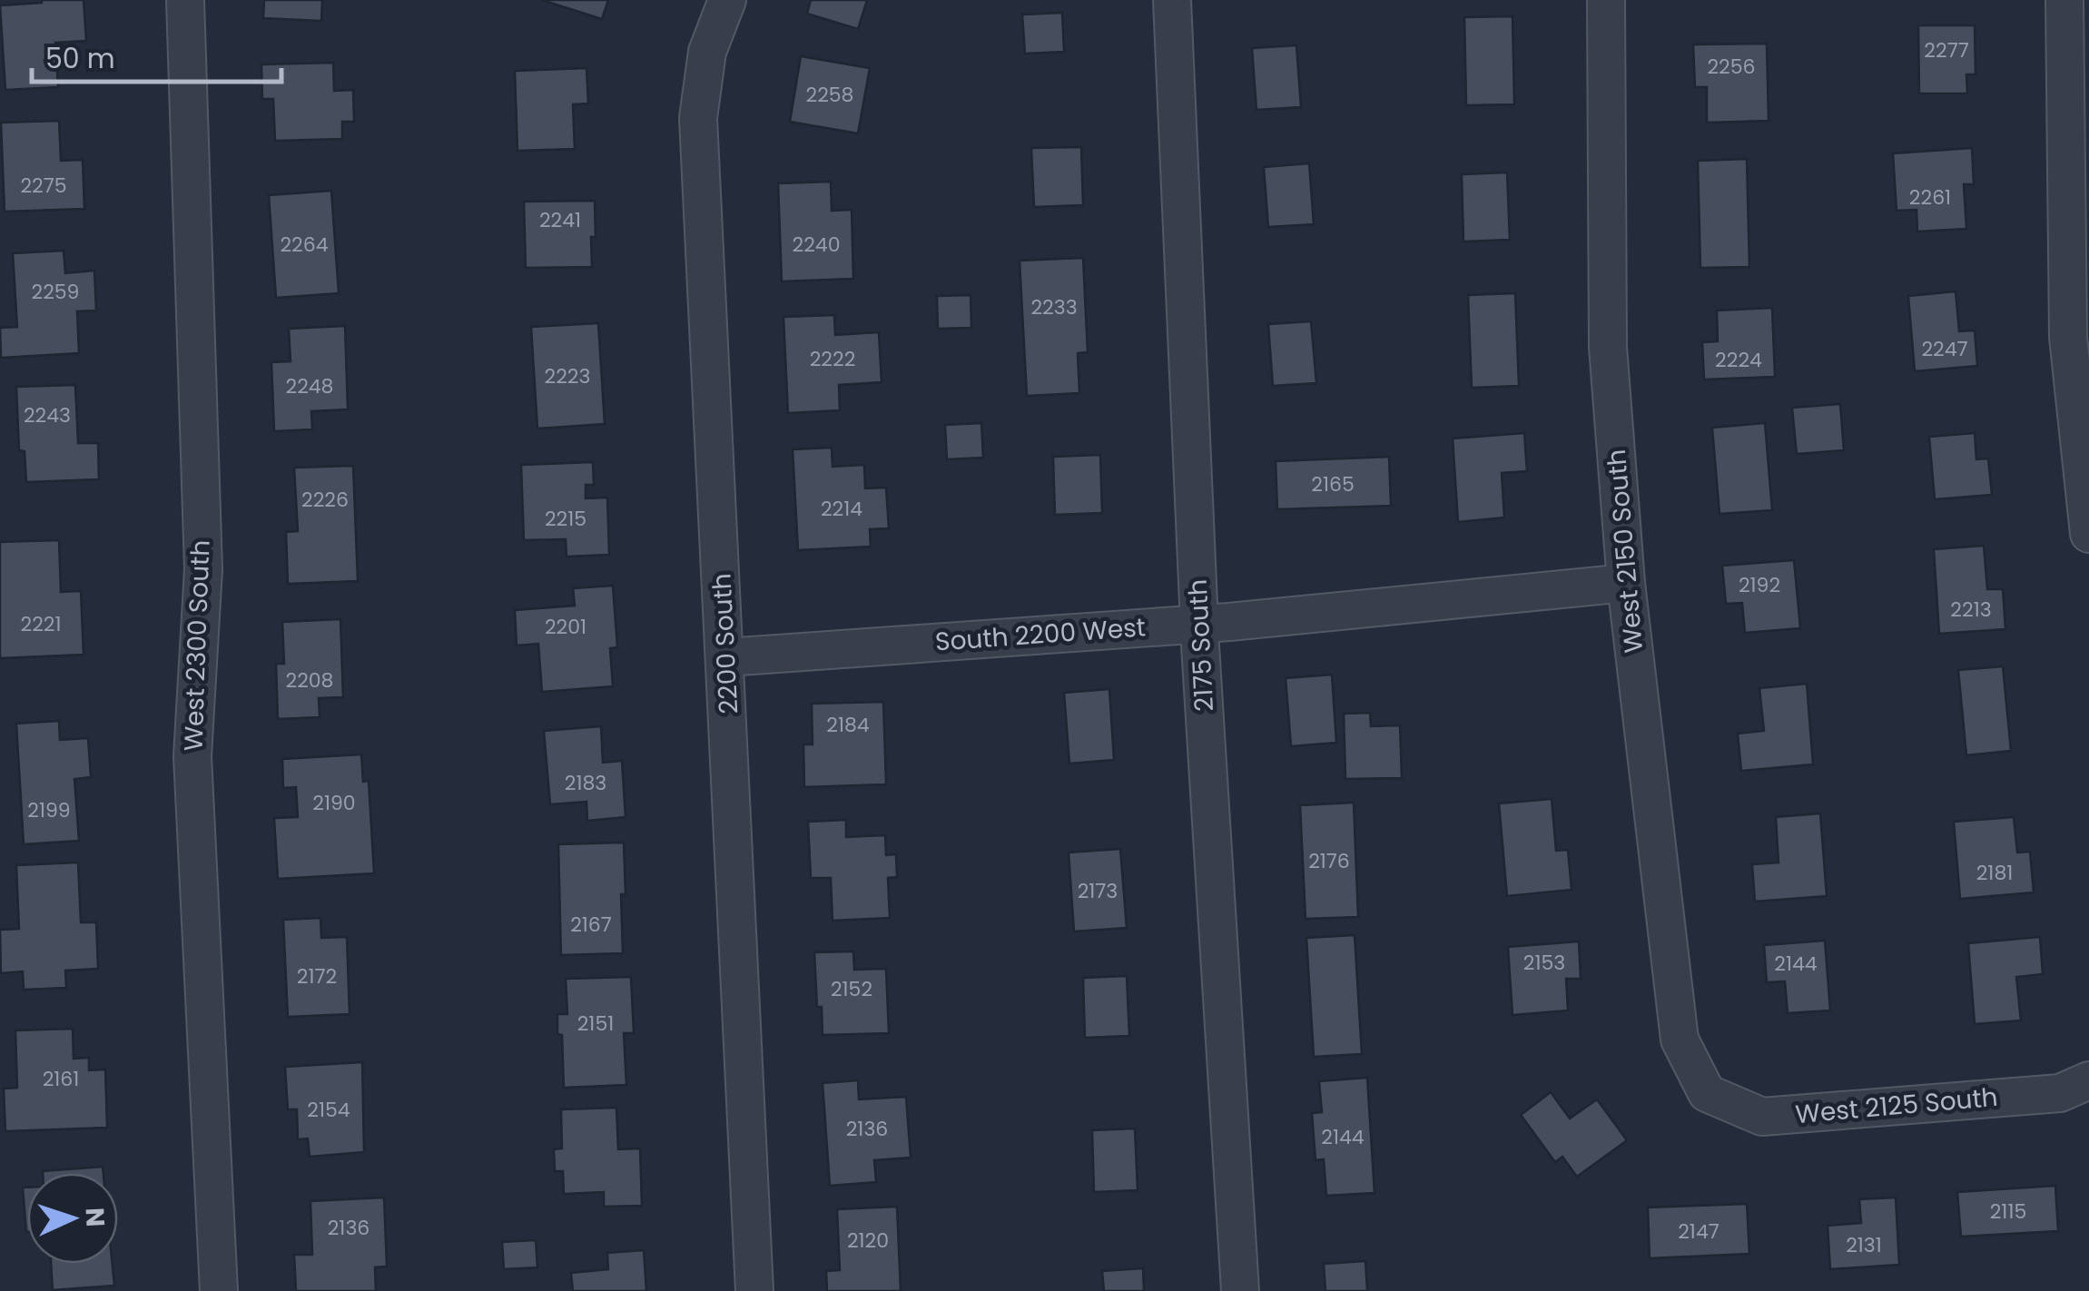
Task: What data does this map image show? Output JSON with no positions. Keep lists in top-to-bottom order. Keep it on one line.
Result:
{"streets":{"street":["West 2150 South","South 2200 West","2200 South","West 2300 South","2175 South","West 2125 South"]},"crossings":[["West 2150 South","South 2200 West"],["West 2150 South","West 2125 South"],["South 2200 West","2200 South"],["South 2200 West","2175 South"]],"house_numbers":["2277","2256","2258","2275","2261","2241","2264","2240","2259","2233","2247","2222","2224","2223","2248","2243","2165","2226","2214","2215","2192","2213","2221","2201","2208","2184","2183","2190","2199","2176","2181","2173","2167","2153","2144","2172","2152","2151","2161","2154","2136","2144","2115","2136","2147","2120","2131"],"scale_bar":"50 m","north":"right"}
